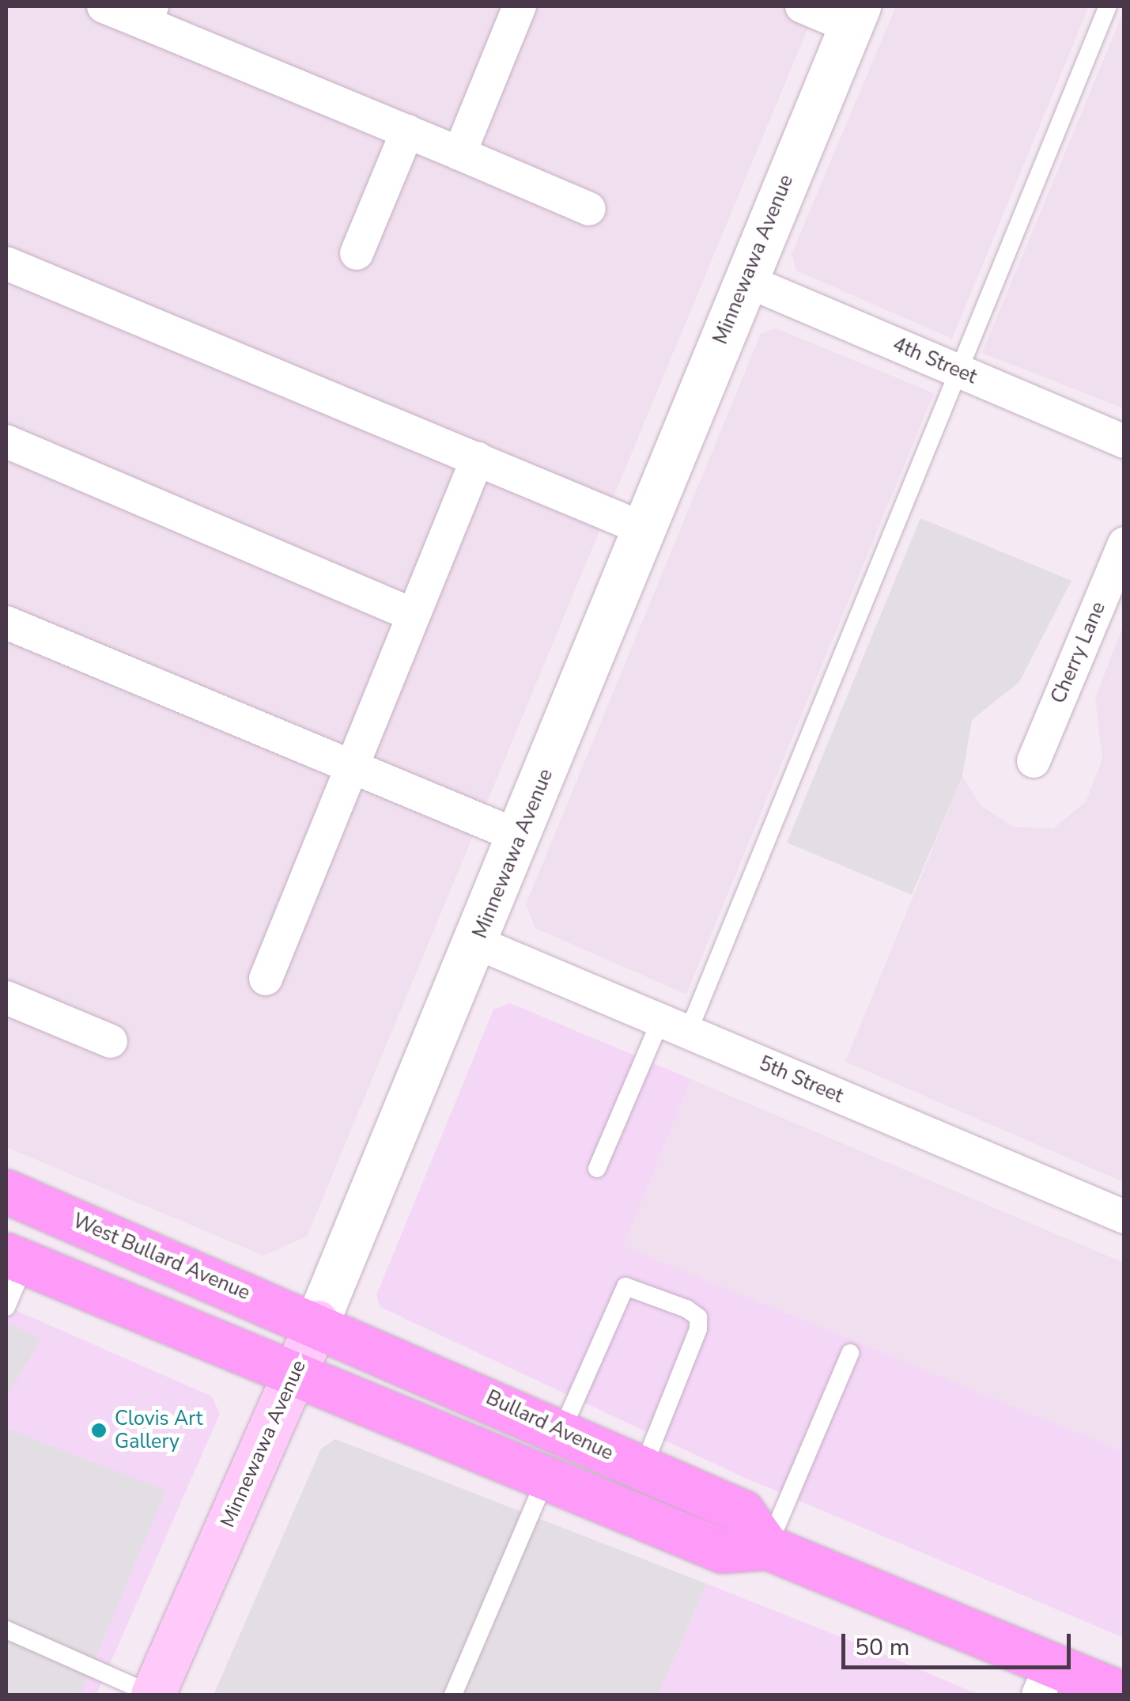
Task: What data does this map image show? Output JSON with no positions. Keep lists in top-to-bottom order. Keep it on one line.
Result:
{"streets":{"main road":["Minnewawa Avenue","West Bullard Avenue","Bullard Avenue"],"street":["4th Street","Cherry Lane","5th Street"]},"crossings":[["Minnewawa Avenue","4th Street"],["Minnewawa Avenue","5th Street"],["Minnewawa Avenue","West Bullard Avenue"],["Minnewawa Avenue","Bullard Avenue"],["West Bullard Avenue","Bullard Avenue"]],"places":["Clovis Art Gallery"],"scale_bar":"50 m"}
